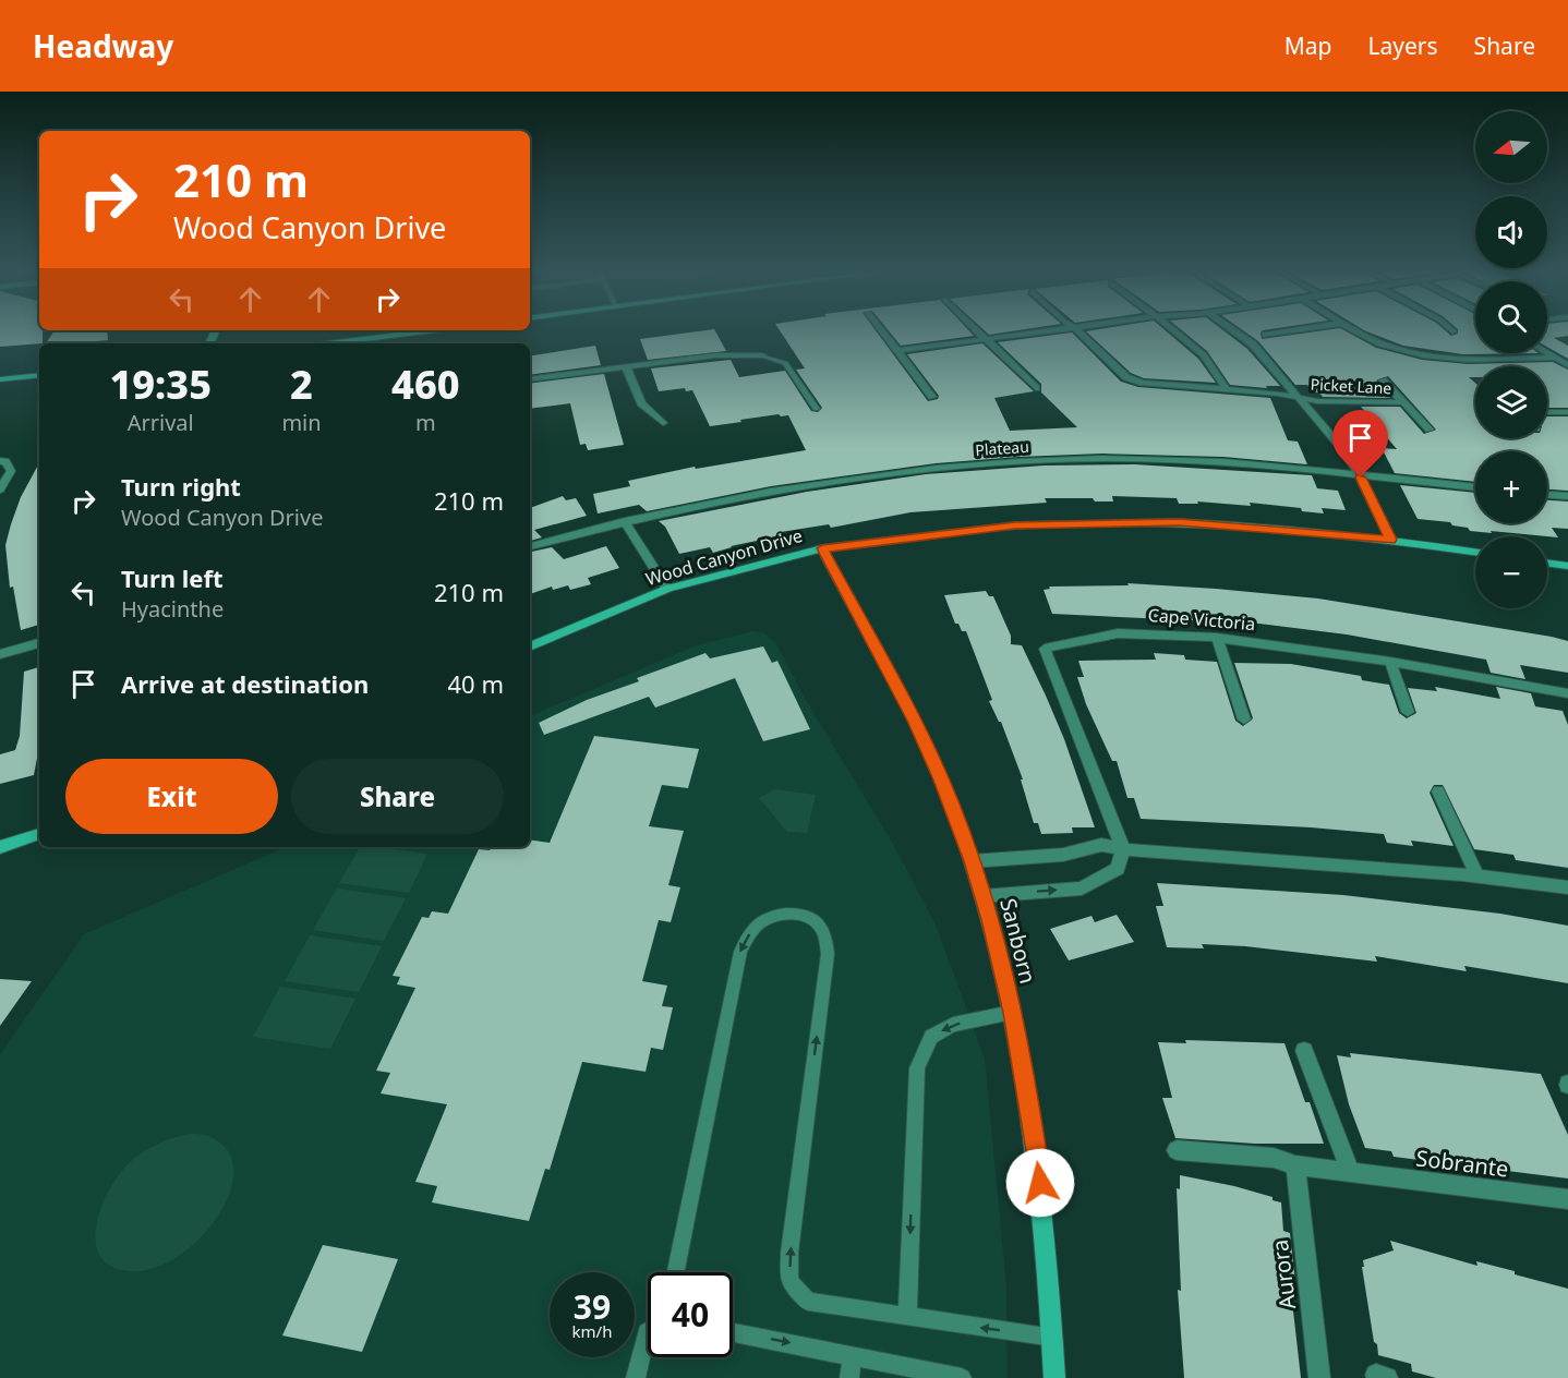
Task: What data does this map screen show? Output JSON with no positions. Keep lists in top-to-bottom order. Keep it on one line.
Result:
{"streets":{"street":["Picket Lane","Plateau","Wood Canyon Drive","Cape Victoria","Sanborn","Sobrante","Aurora"]},"crossings":[["Picket Lane","Plateau"],["Picket Lane","Wood Canyon Drive"],["Wood Canyon Drive","Sanborn"],["Sobrante","Aurora"]],"north":"left","page":{"header":"Headway","nav":["Map","Layers","Share"],"map_buttons":["+","−"],"turn":["210 m","Wood Canyon Drive"],"eta":["19:35","Arrival","2","min","460","m"],"list":[{"name":"Turn right","note":"Wood Canyon Drive","value":"210 m"},{"name":"Turn left","note":"Hyacinthe","value":"210 m"},{"name":"Arrive at destination","value":"40 m"}],"buttons":["Exit","Share"],"speed":"39 km/h","limit":"40"}}
